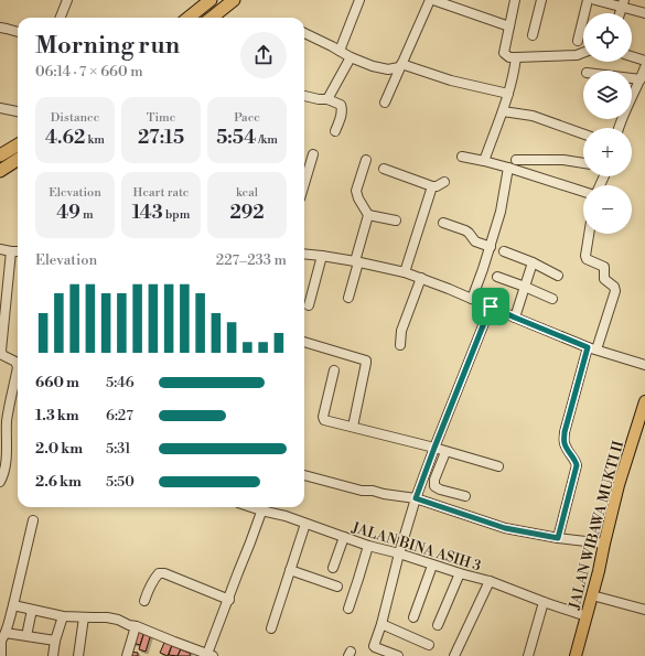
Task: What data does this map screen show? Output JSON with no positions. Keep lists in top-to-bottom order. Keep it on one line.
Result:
{"streets":{"main road":["JALAN WIBAWA MUKTI II"],"street":["JALAN BINA ASIH 3"]},"crossings":[["JALAN WIBAWA MUKTI II","JALAN BINA ASIH 3"]],"page":{"map_buttons":["+","−"],"heading":["Morning run","06:14 · 7 × 660 m"],"stats":[["Distance","4.62 km"],["Time","27:15"],["Pace","5:54 /km"],["Elevation","49 m"],["Heart rate","143 bpm"],["kcal","292"]],"chart":["Elevation","227–233 m"],"list":[{"name":"660 m","note":"5:46"},{"name":"1.3 km","note":"6:27"},{"name":"2.0 km","note":"5:31"},{"name":"2.6 km","note":"5:50"}]}}
